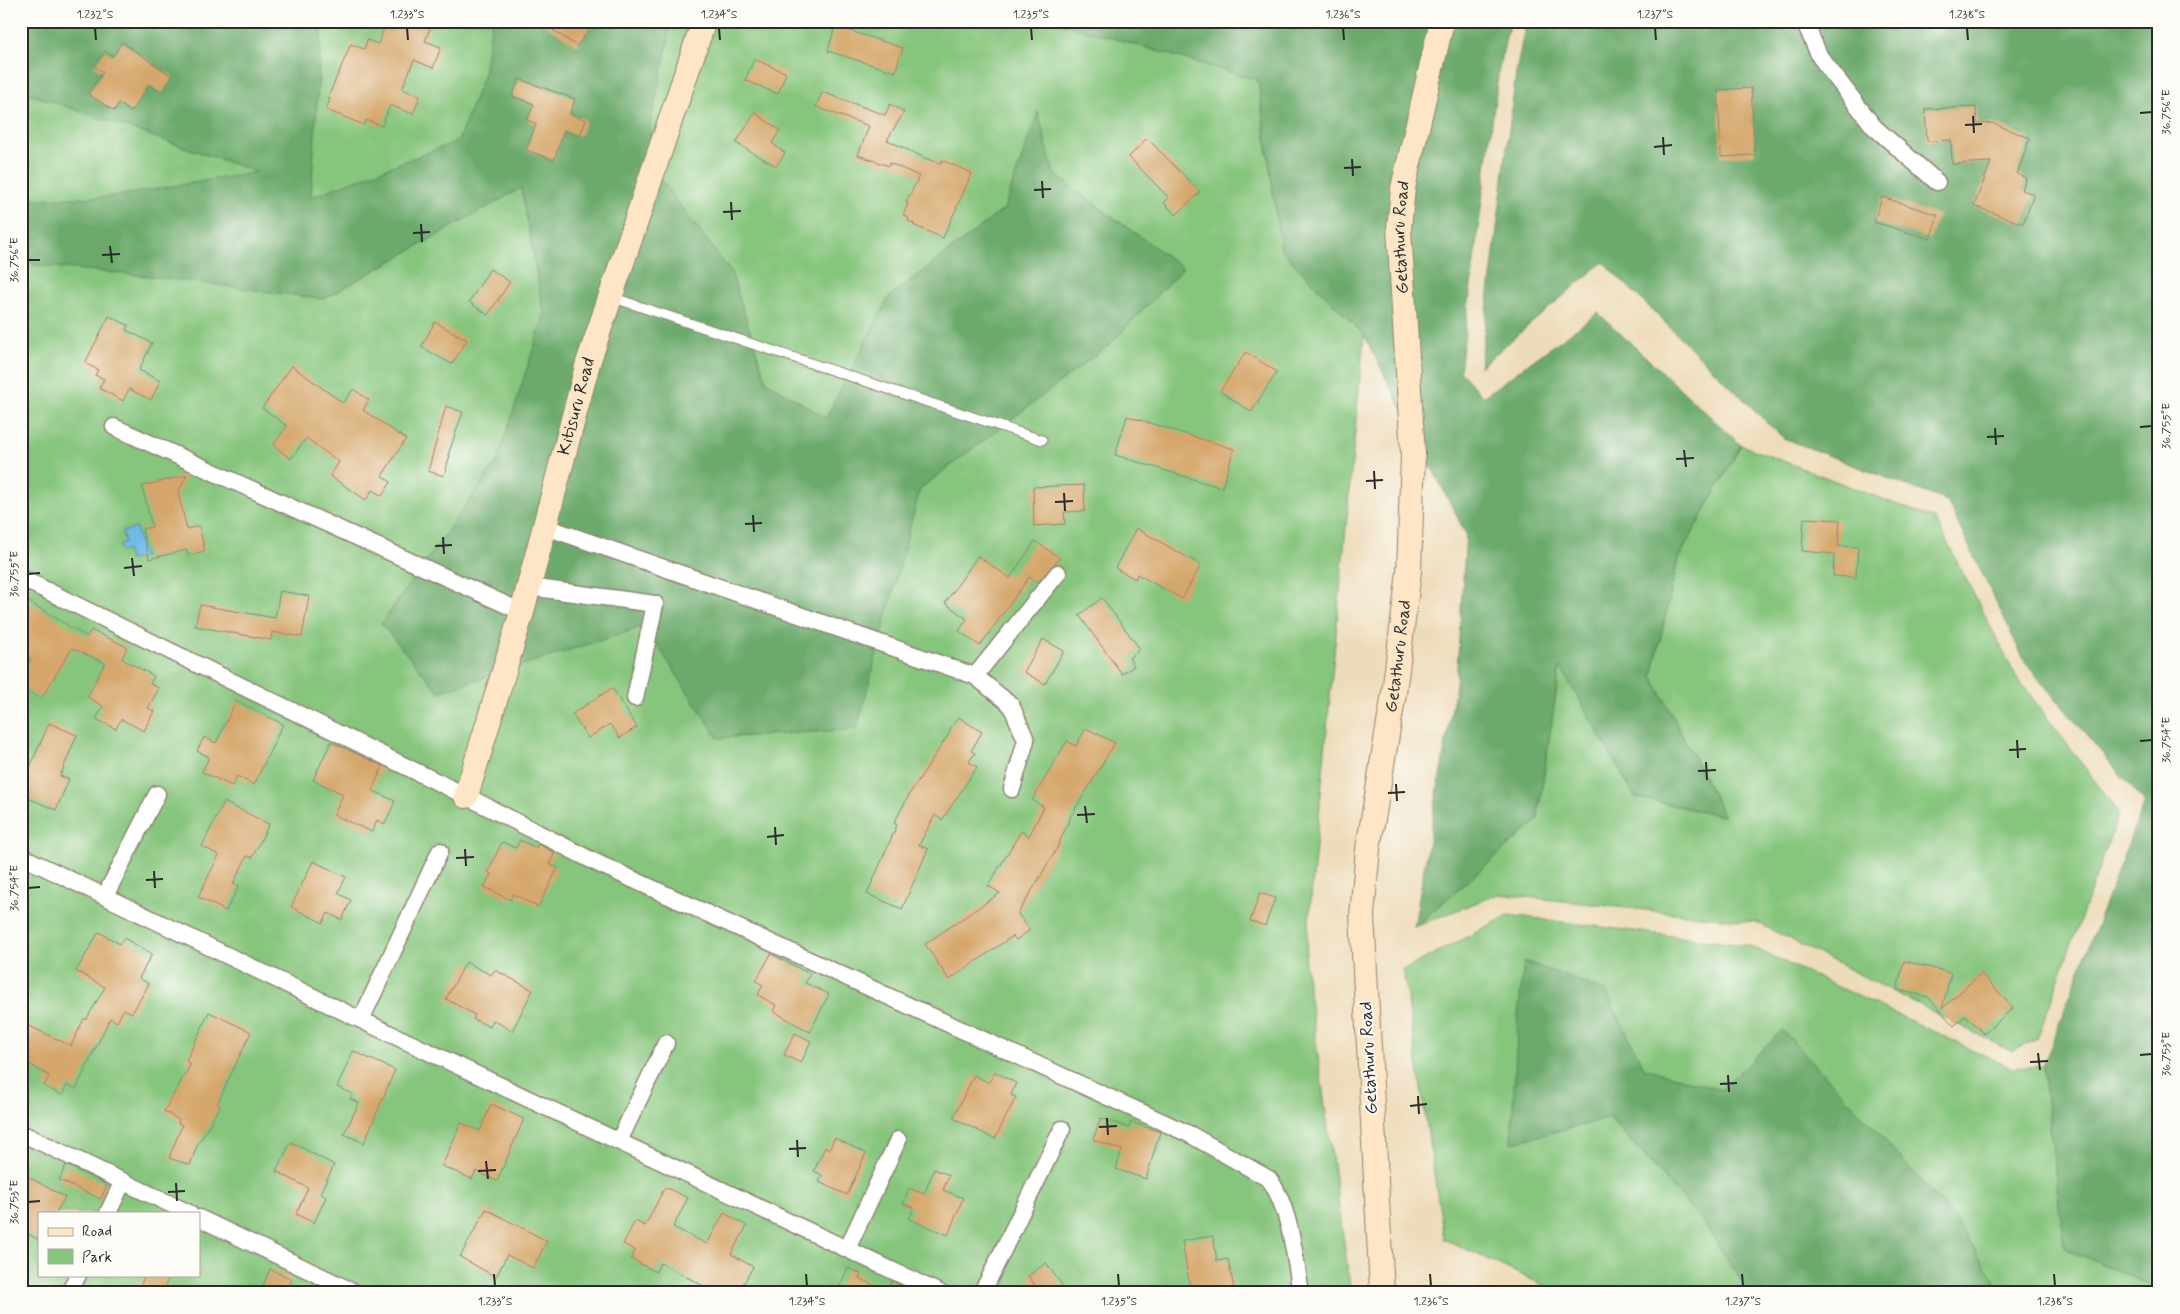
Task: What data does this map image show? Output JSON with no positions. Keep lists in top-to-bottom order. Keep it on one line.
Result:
{"streets":{"main road":["Getathuru Road","Kitisuru Road"]},"legend":["Road","Park"],"coordinates":["1.232°S","1.233°S","1.234°S","1.235°S","1.236°S","1.237°S","1.238°S","36.756°E","36.755°E","36.754°E","36.753°E"]}
